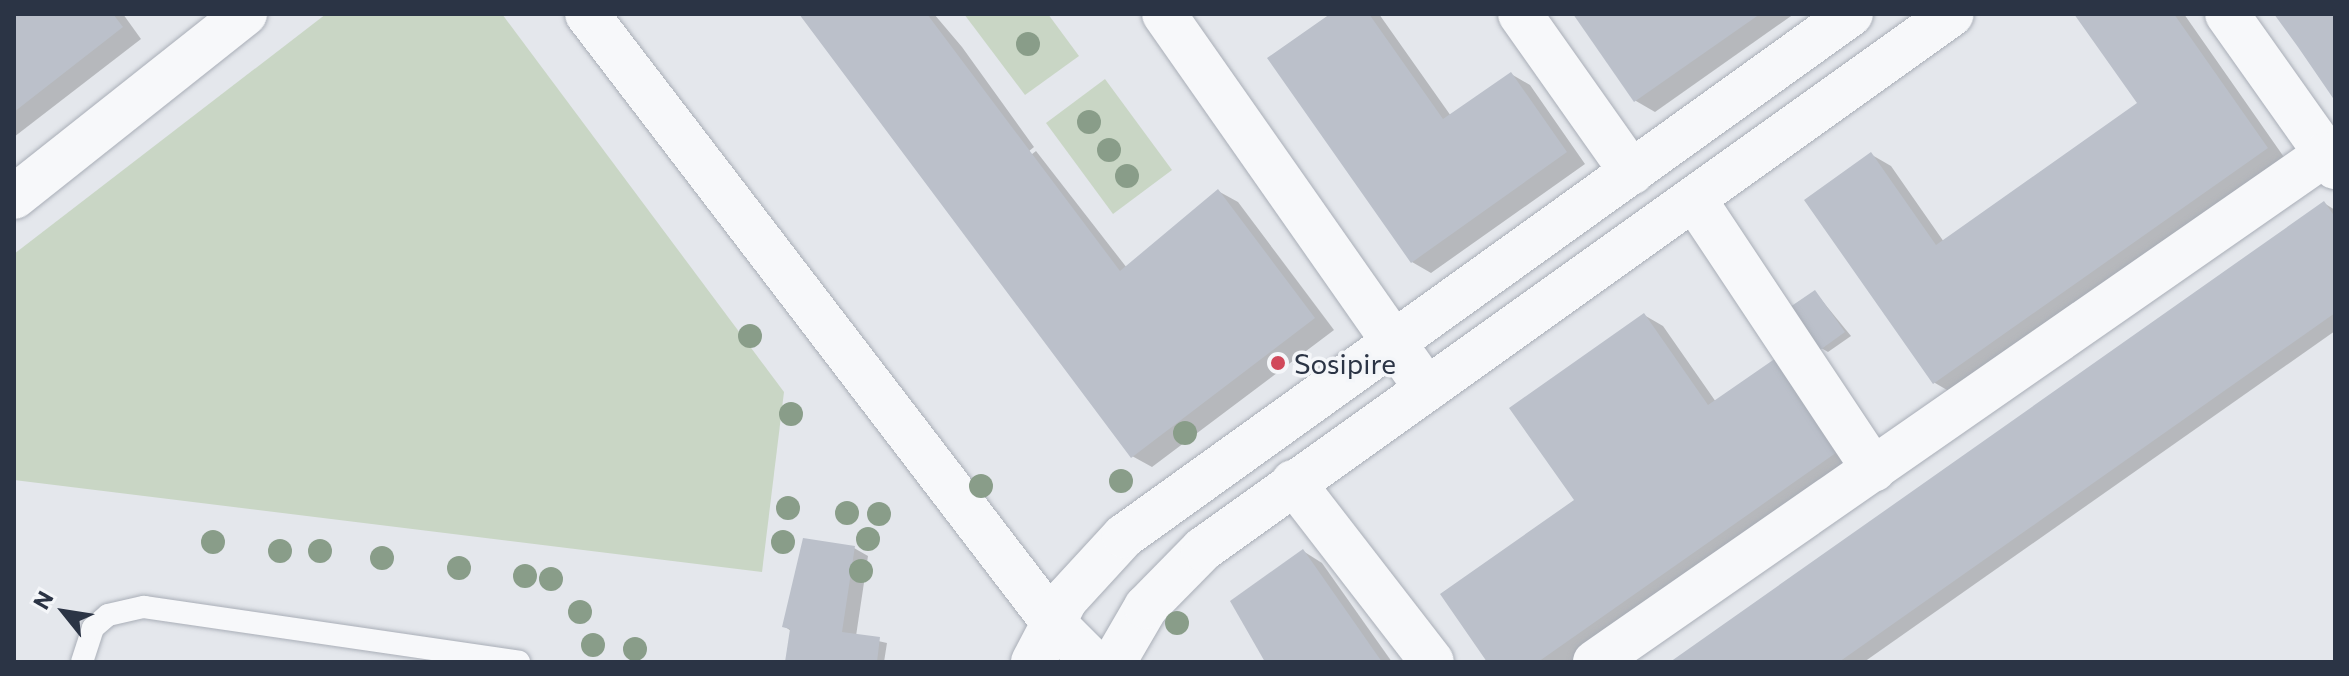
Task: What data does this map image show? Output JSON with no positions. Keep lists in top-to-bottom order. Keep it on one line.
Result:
{"places":["Sosipire"],"north":"top left"}
